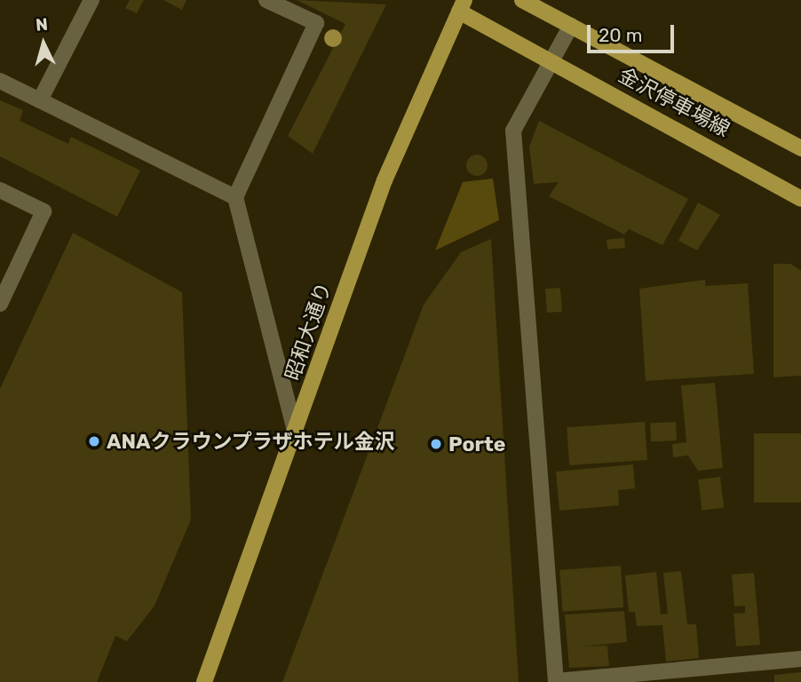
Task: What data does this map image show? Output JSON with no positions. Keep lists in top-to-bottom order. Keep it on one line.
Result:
{"streets":{"main road":["金沢停車場線","昭和大通り"]},"crossings":[["金沢停車場線","昭和大通り"]],"places":["ANAクラウンプラザホテル金沢","Porte"],"scale_bar":"20 m","north":"top"}
